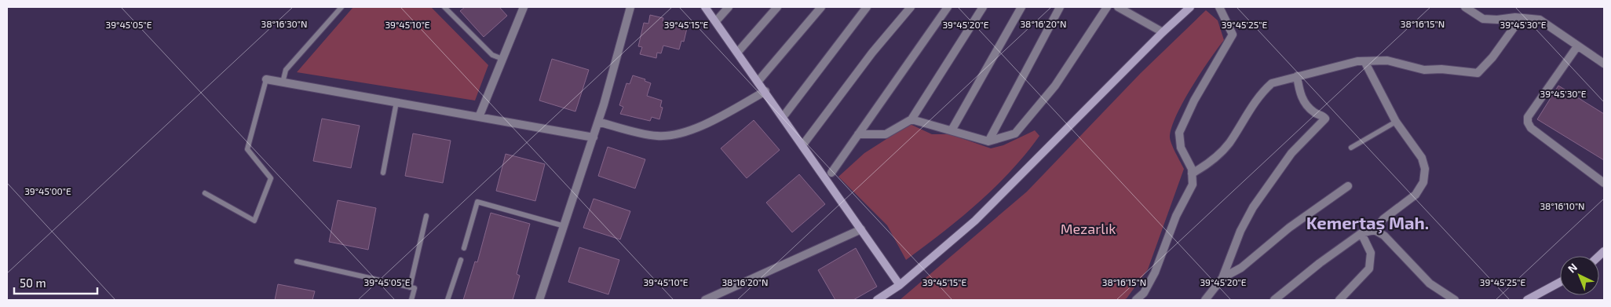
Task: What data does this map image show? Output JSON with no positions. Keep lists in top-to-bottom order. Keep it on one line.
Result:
{"districts":["Kemertaş Mah."],"parks":["Mezarlık"],"scale_bar":"50 m","north":"top left","coordinates":["38°16'30\"N","38°16'20\"N","38°16'15\"N","39°45'30\"E","39°45'15\"E","39°45'20\"E","39°45'05\"E","39°45'10\"E","39°45'25\"E","39°45'00\"E","38°16'10\"N"]}
